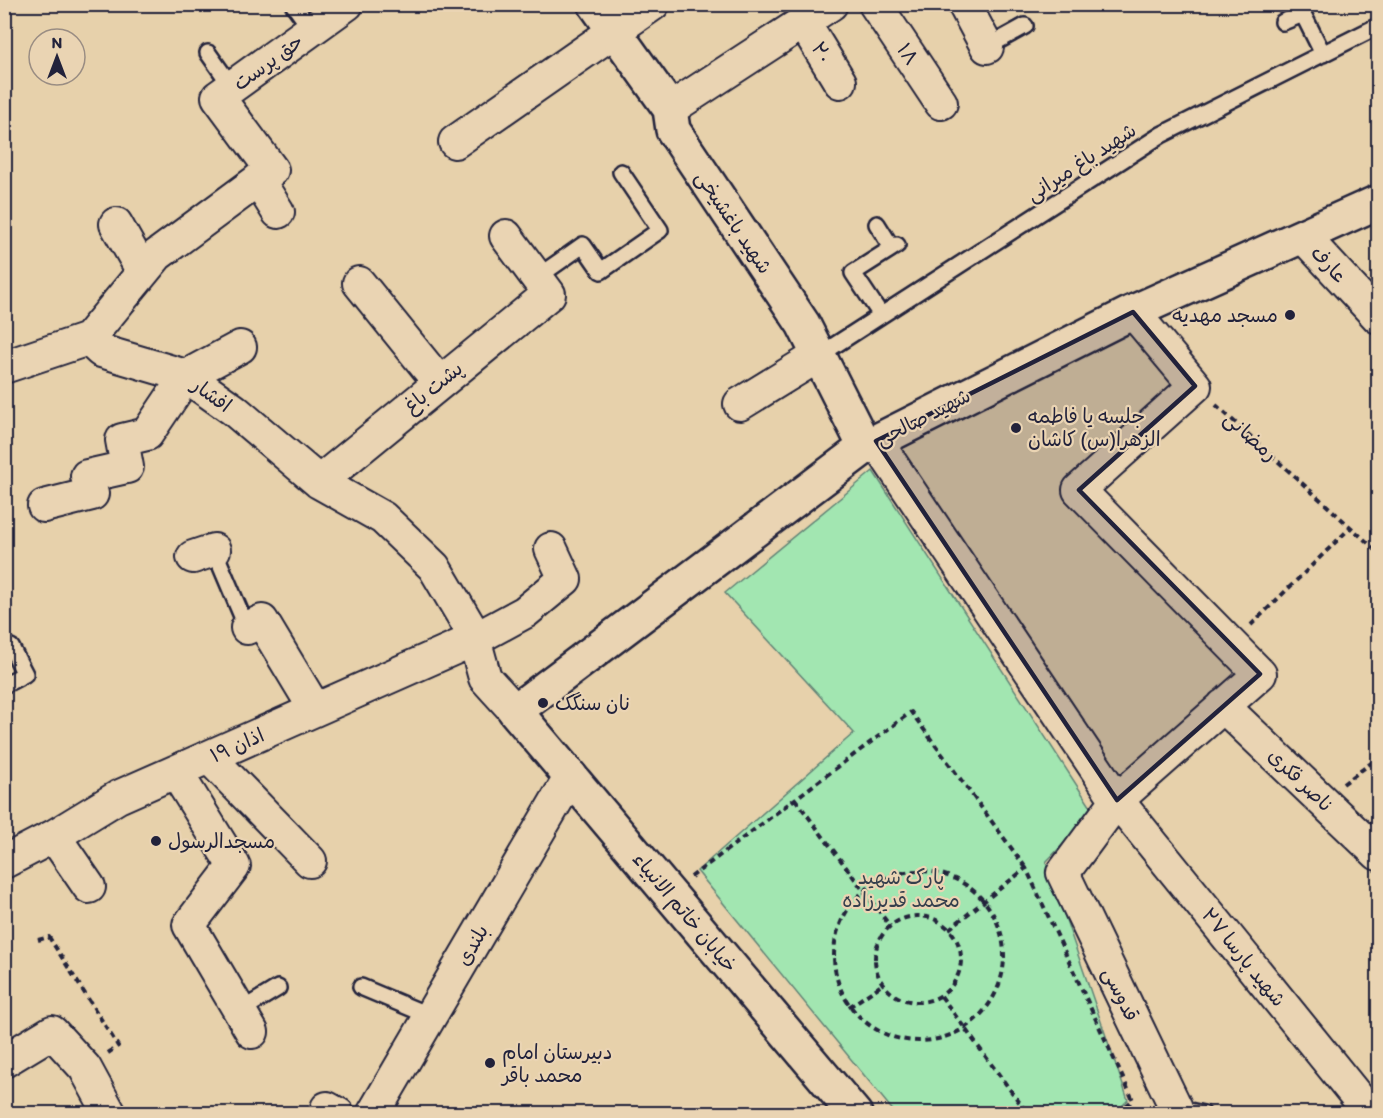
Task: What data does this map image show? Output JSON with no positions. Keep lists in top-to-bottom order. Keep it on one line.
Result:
{"streets":{"street":["۲۰","۱۸","حق پرست","شهید باغشیخی","عارف","پشت باغ","افشار","شهید صالحی","اذان ۱۹","ناصر فکری","خیابان خاتم الانبیاء","بلندی","شهید پارسا ۲۷","قدوسی"],"lane":["شهید باغ میرانی"],"path":["رمضانی"]},"crossings":[["شهید باغ میرانی","شهید باغشیخی"],["شهید باغشیخی","شهید صالحی"],["شهید باغشیخی","شهید پارسا ۲۷"],["عارف","شهید صالحی"],["پشت باغ","افشار"],["افشار","شهید صالحی"],["افشار","اذان ۱۹"],["افشار","خیابان خاتم الانبیاء"],["شهید صالحی","خیابان خاتم الانبیاء"],["شهید صالحی","شهید پارسا ۲۷"],["خیابان خاتم الانبیاء","بلندی"],["شهید پارسا ۲۷","قدوسی"]],"parks":["پارک شهید محمد قدیرزاده"],"places":["مسجد مهدیه","جلسه یا فاطمه الزهرا(س) کاشان","نان سنگک","مسجدالرسول","دبیرستان امام محمد باقر"],"north":"top"}
